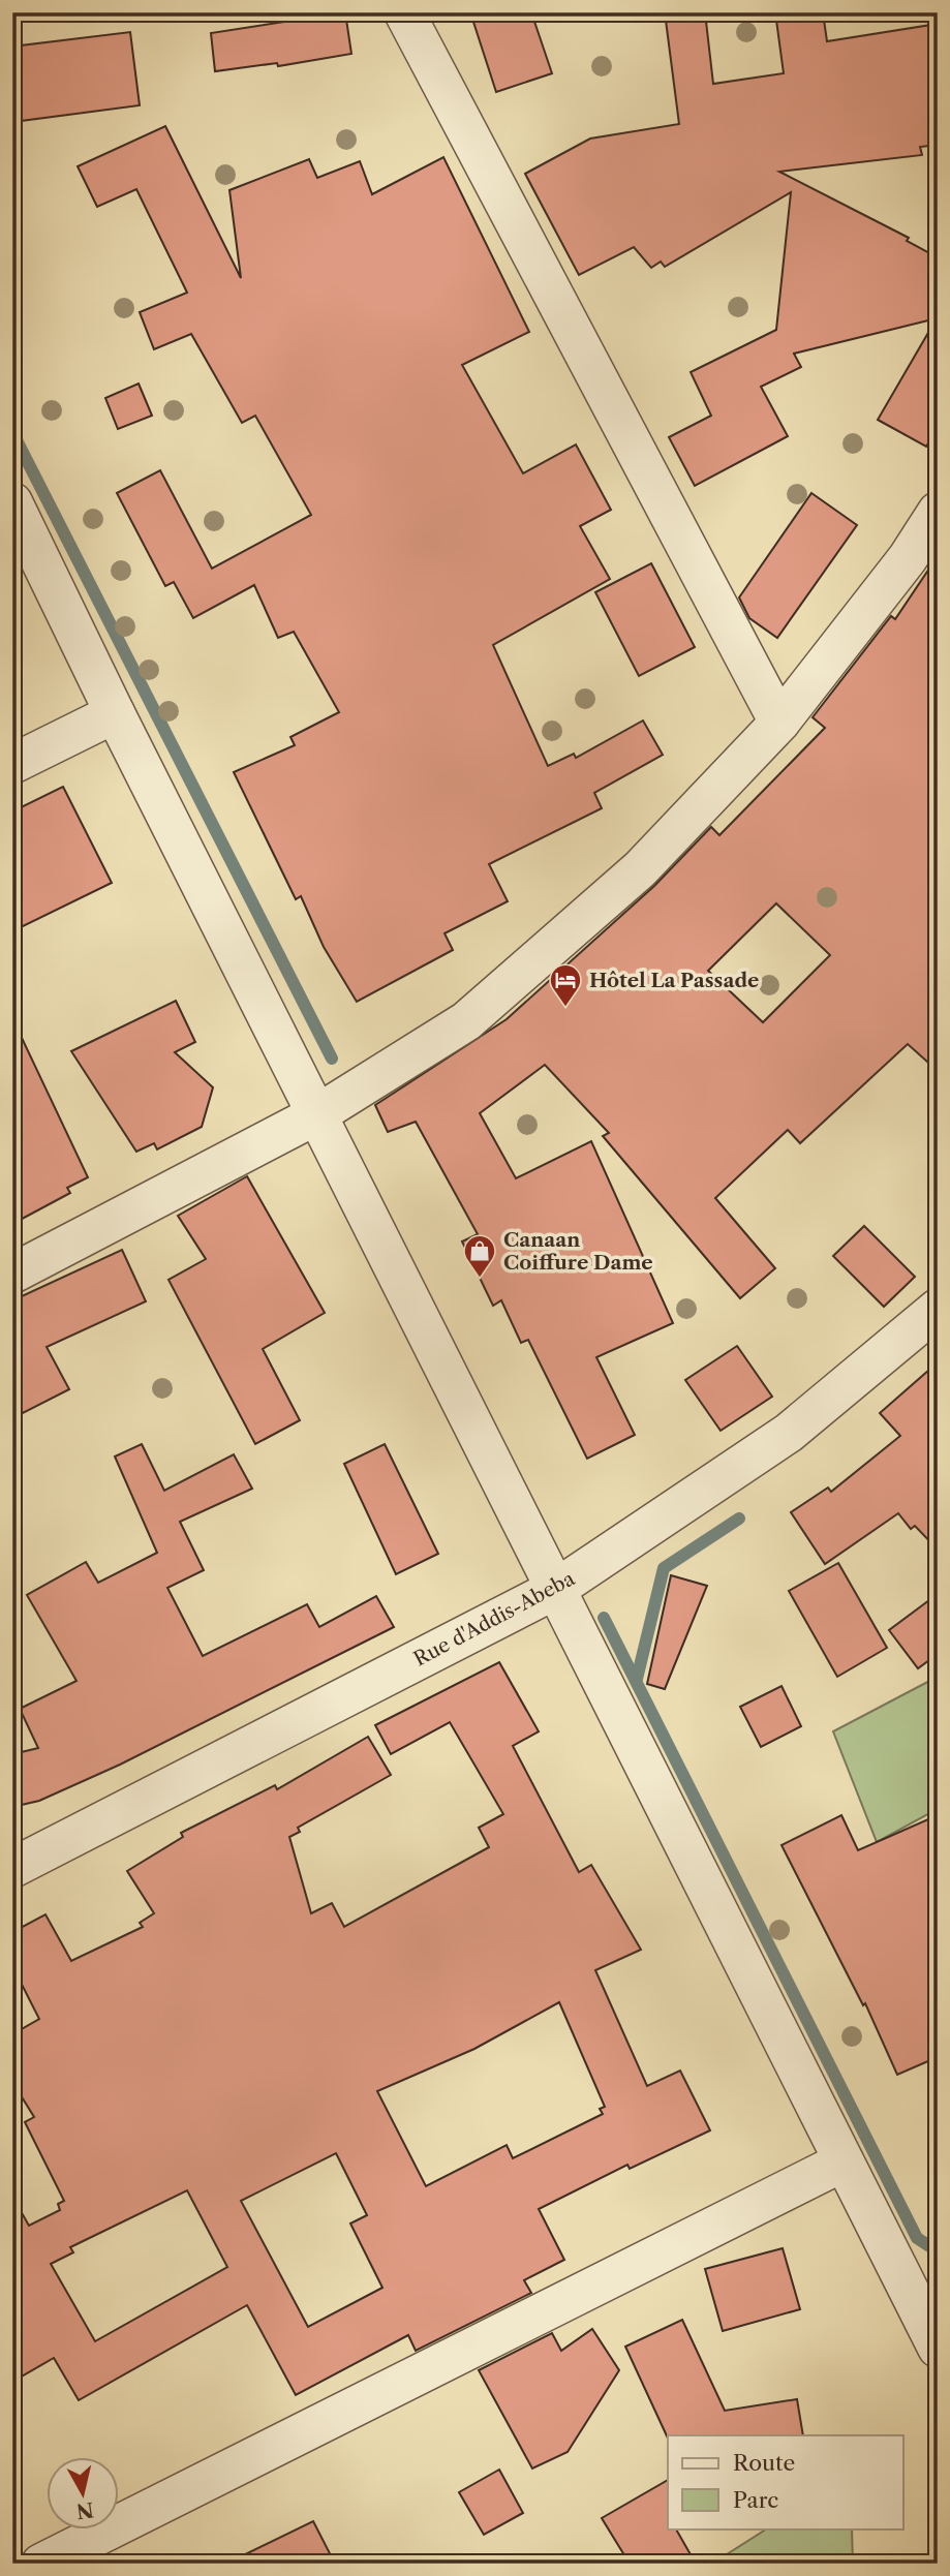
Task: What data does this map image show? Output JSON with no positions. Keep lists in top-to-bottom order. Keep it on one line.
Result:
{"streets":{"street":["Rue d'Addis-Abeba"]},"places":{"hotel":["Hôtel La Passade"],"shop":["Canaan Coiffure Dame"]},"legend":["Route","Parc"],"north":"bottom"}
